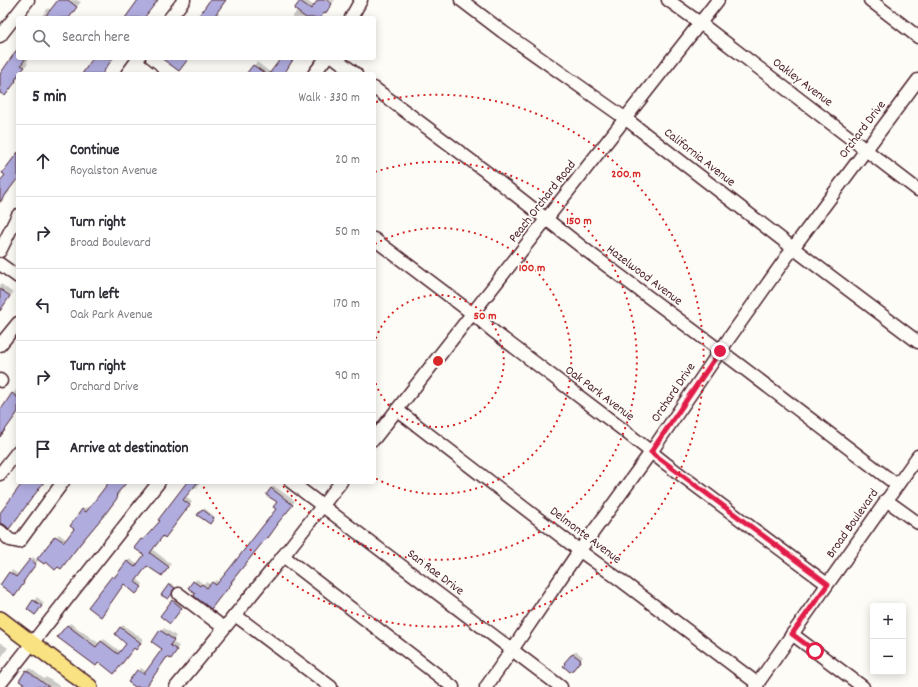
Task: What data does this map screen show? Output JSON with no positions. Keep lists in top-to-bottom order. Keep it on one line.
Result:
{"streets":{"street":["Oakley Avenue","Orchard Drive","California Avenue","Peach Orchard Road","Hazelwood Avenue","Oak Park Avenue","Broad Boulevard","Delmonte Avenue","San Rae Drive"]},"crossings":[["Oakley Avenue","Orchard Drive"],["Oakley Avenue","Peach Orchard Road"],["Orchard Drive","California Avenue"],["Orchard Drive","Hazelwood Avenue"],["Orchard Drive","Oak Park Avenue"],["Orchard Drive","Delmonte Avenue"],["Orchard Drive","San Rae Drive"],["California Avenue","Peach Orchard Road"],["Peach Orchard Road","Hazelwood Avenue"],["Peach Orchard Road","Oak Park Avenue"],["Peach Orchard Road","Delmonte Avenue"],["Hazelwood Avenue","Broad Boulevard"],["Oak Park Avenue","Broad Boulevard"],["Broad Boulevard","Delmonte Avenue"]],"page":{"search":"Search here","heading":["5 min","Walk · 330 m"],"list":[["Continue","Royalston Avenue","20 m"],["Turn right","Broad Boulevard","50 m"],["Turn left","Oak Park Avenue","170 m"],["Turn right","Orchard Drive","90 m"],"Arrive at destination"],"map_buttons":["+","−"]},"rings":["200 m","150 m","100 m","50 m"]}
